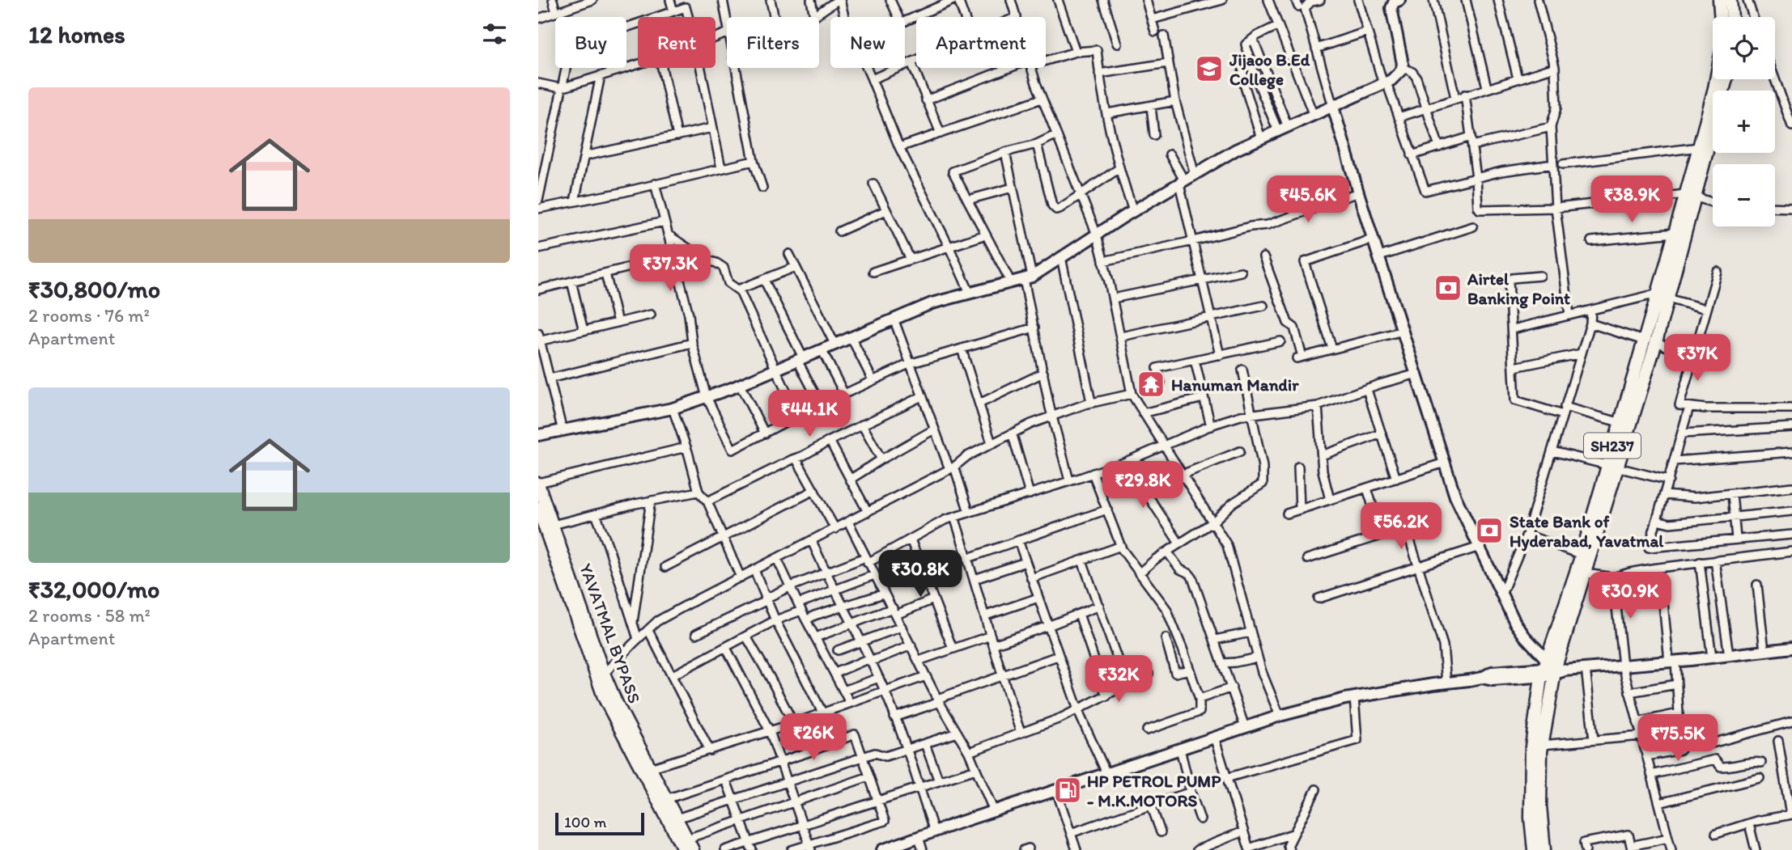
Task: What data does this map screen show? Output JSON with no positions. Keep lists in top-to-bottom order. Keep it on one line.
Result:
{"streets":{"main road":["SH237","YAVATMAL BYPASS"]},"places":{"school or university":["Jijaoo B.Ed College"],"bank":["Airtel Banking Point","State Bank of Hyderabad, Yavatmal"],"temple":["Hanuman Mandir"],"fuel station":["HP PETROL PUMP - M.K.MOTORS"]},"scale_bar":"100 m","page":{"heading":"12 homes","map_buttons":["+","−"],"chip":["Buy","Rent","Filters","New","Apartment"],"list":[{"name":"₹30,800/mo","note":"2 rooms · 76 m² · Apartment"},{"name":"₹32,000/mo","note":"2 rooms · 58 m² · Apartment"}],"price":["₹45.6K","₹38.9K","₹37.3K","₹37K","₹44.1K","₹29.8K","₹56.2K","₹30.8K","₹30.9K","₹32K","₹26K","₹75.5K"],"scale":"100 m"}}
